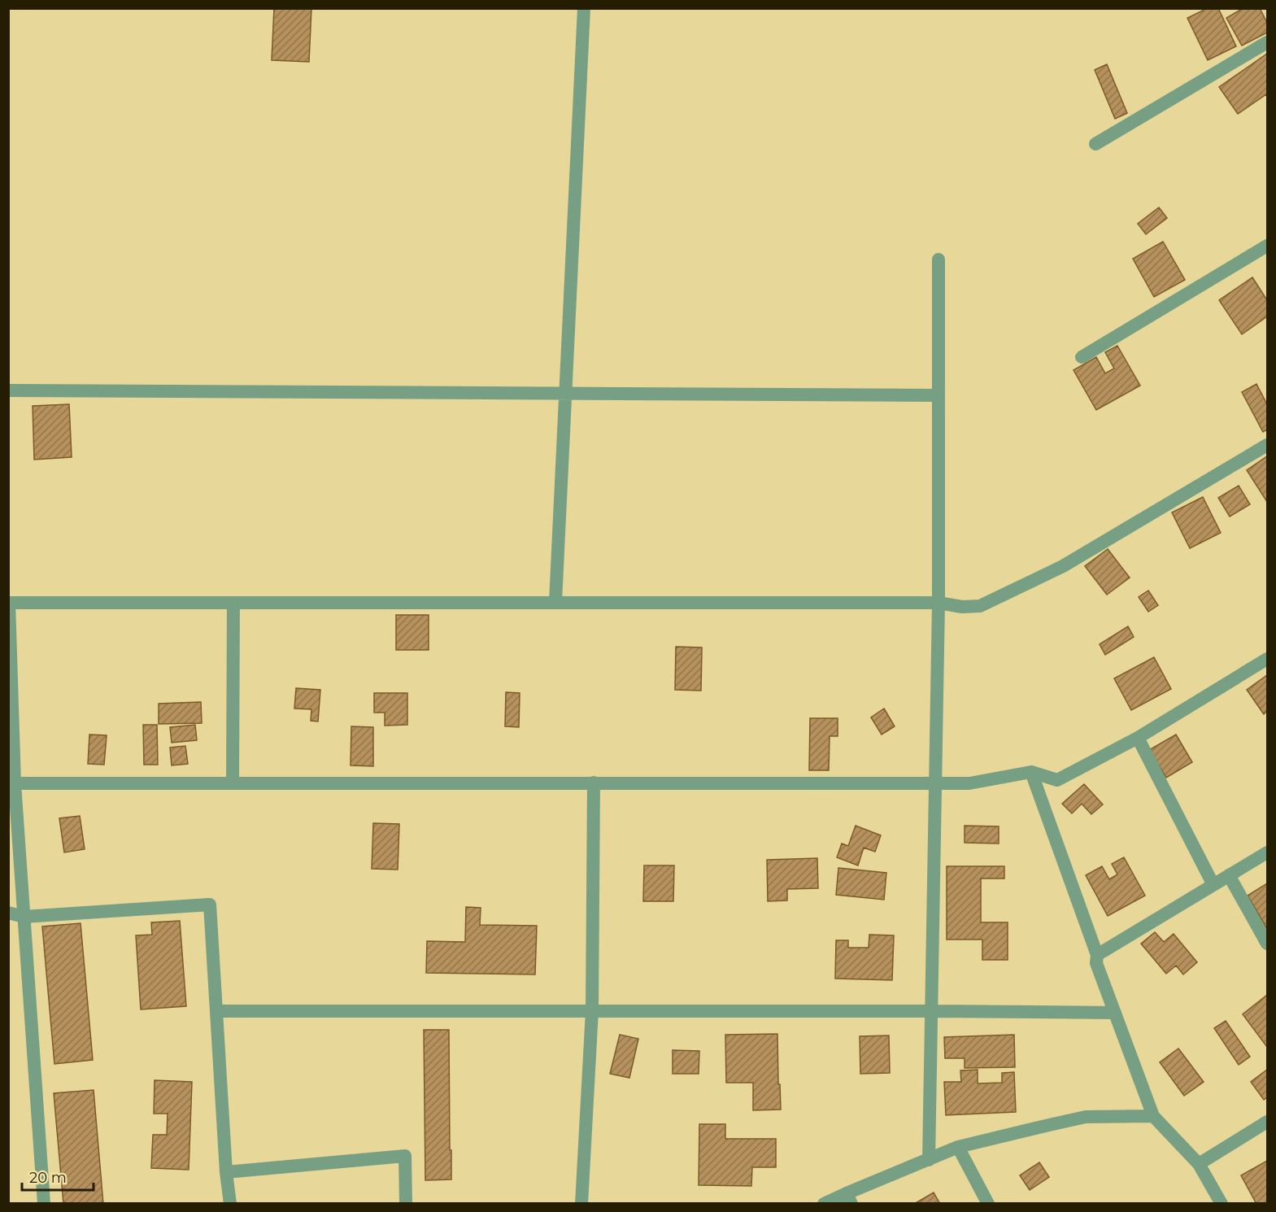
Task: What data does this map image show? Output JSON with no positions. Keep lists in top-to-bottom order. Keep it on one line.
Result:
{"scale_bar":"20 m"}
